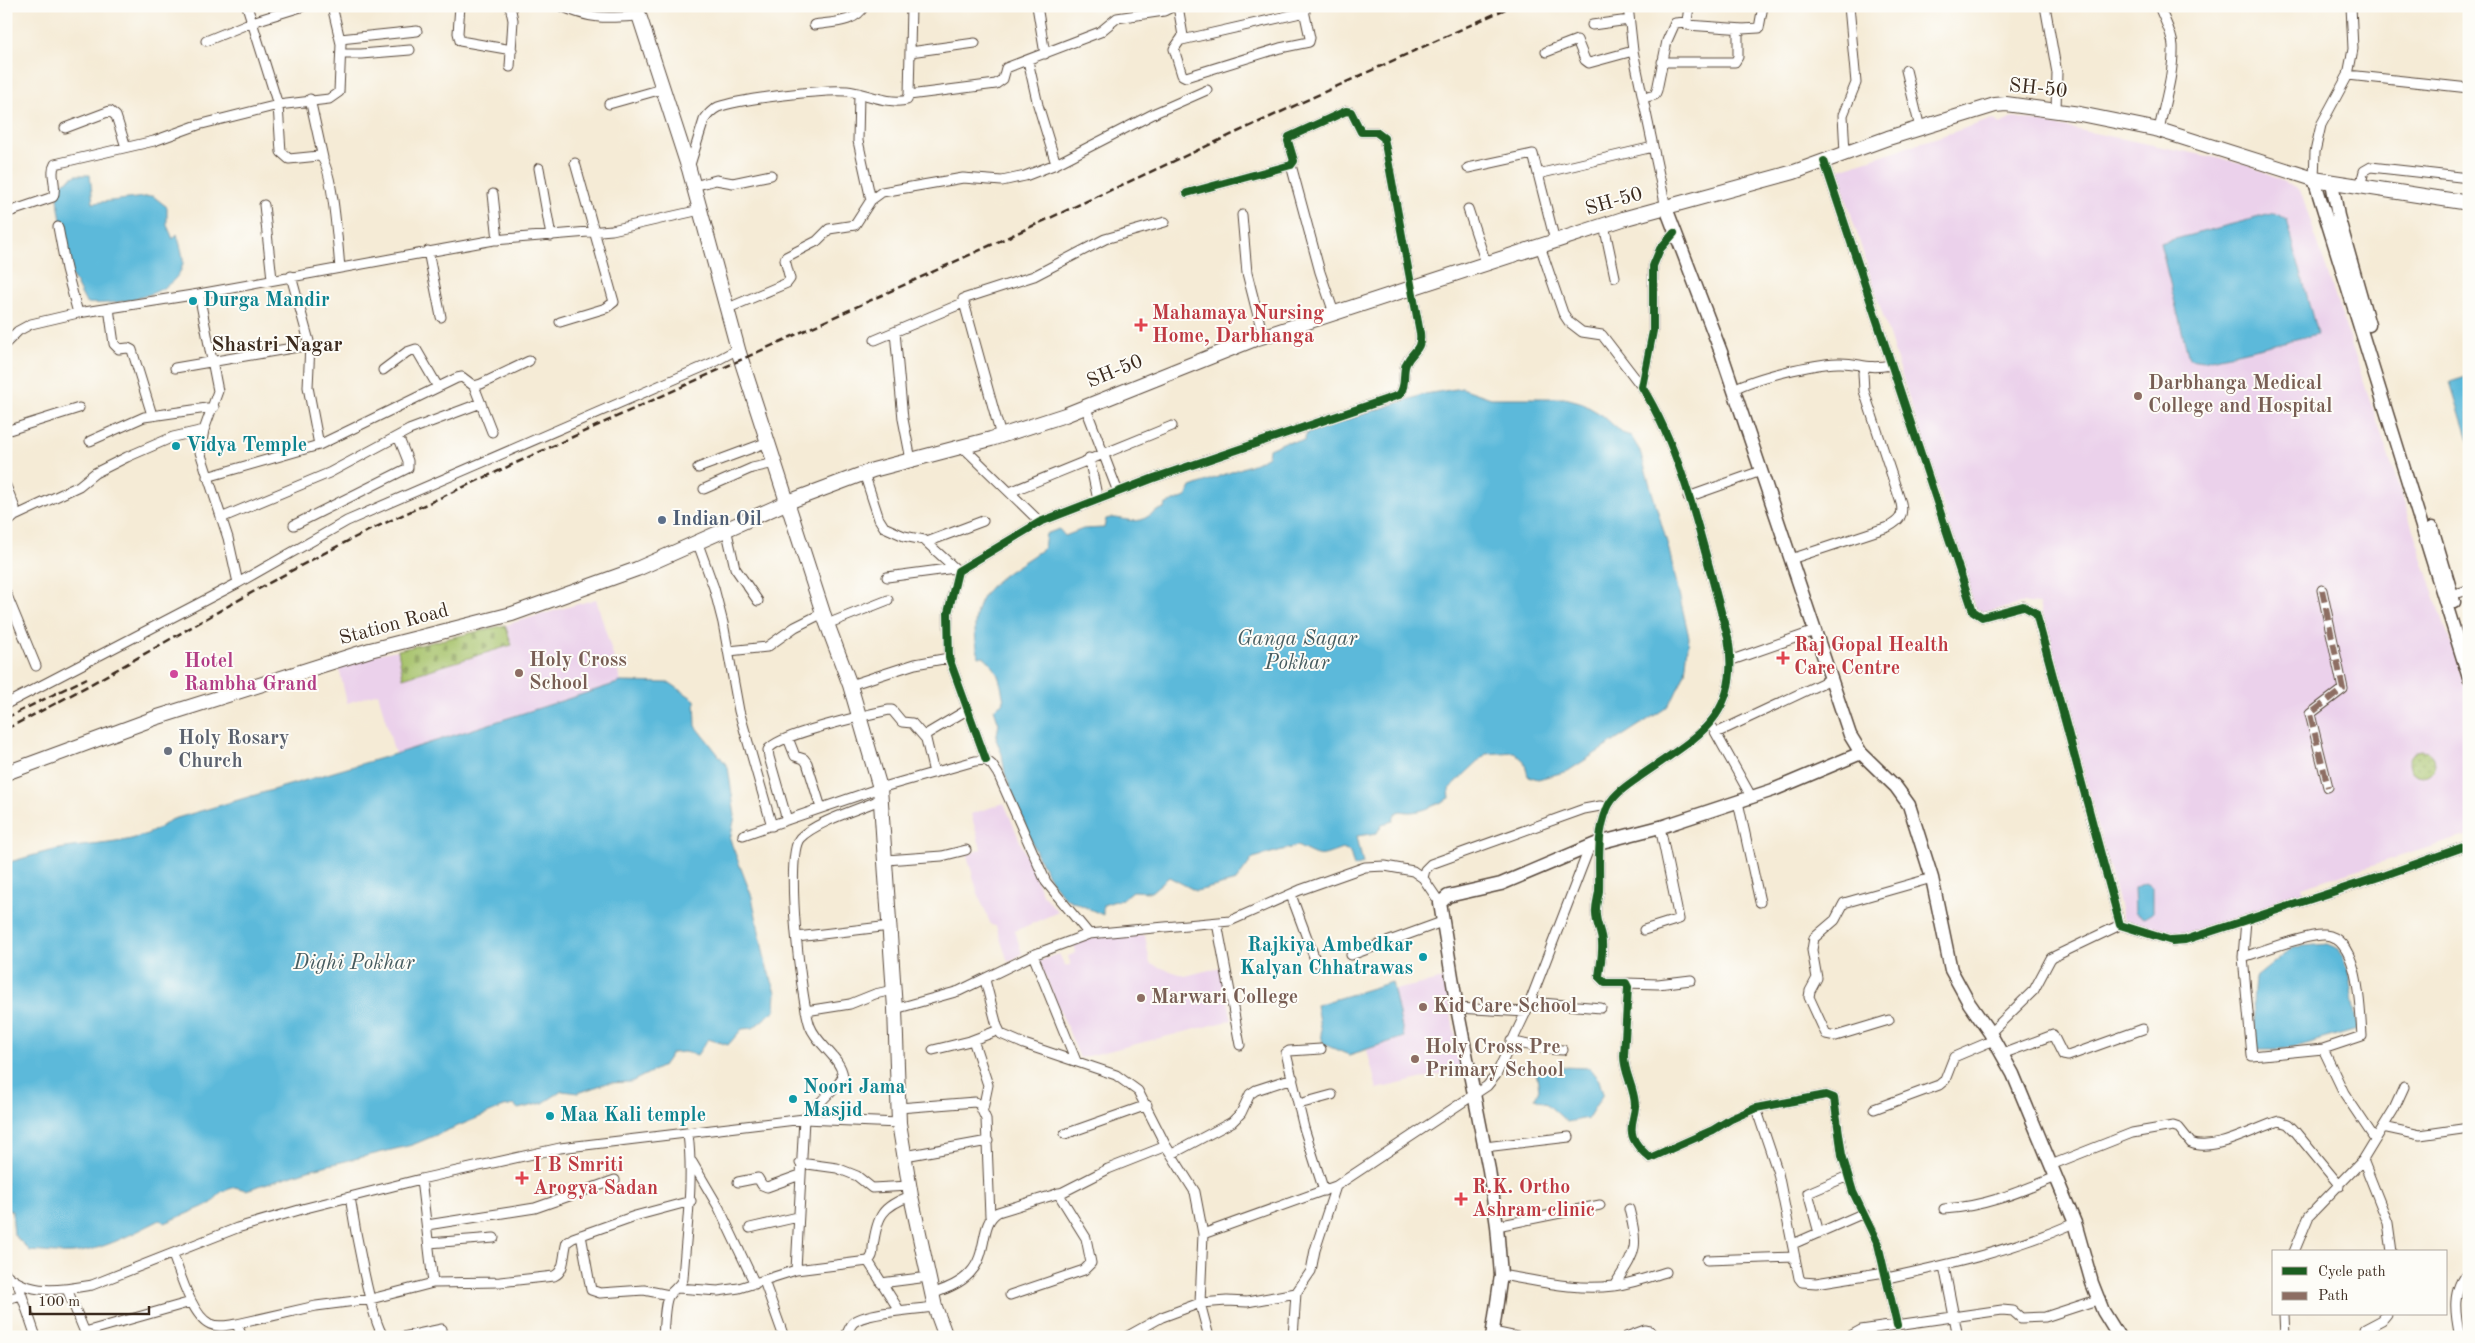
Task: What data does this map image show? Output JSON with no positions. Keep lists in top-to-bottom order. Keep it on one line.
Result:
{"streets":{"main road":["SH-50","Station Road"]},"crossings":[["SH-50","Station Road"]],"districts":["Shastri Nagar"],"water":["Ganga Sagar Pokhar","Dighi Pokhar"],"places":{"other":["Durga Mandir","Darbhanga Medical College and Hospital","Vidya Temple","Indian Oil","Holy Cross School","Hotel Rambha Grand","Holy Rosary Church","Rajkiya Ambedkar Kalyan Chhatrawas","Marwari College","Kid Care School","Holy Cross Pre Primary School","Noori Jama Masjid","Maa Kali temple"],"health":["Mahamaya Nursing Home, Darbhanga","Raj Gopal Health Care Centre","I B Smriti Arogya Sadan","R.K. Ortho Ashram clinic"]},"legend":["Cycle path","Path"],"scale_bar":"100 m"}
